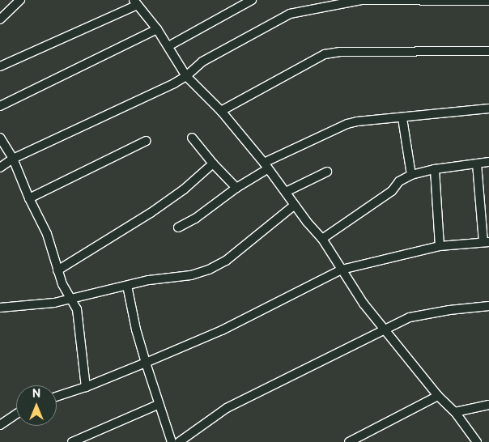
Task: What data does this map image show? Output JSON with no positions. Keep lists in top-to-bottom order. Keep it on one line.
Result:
{"north":"top"}
